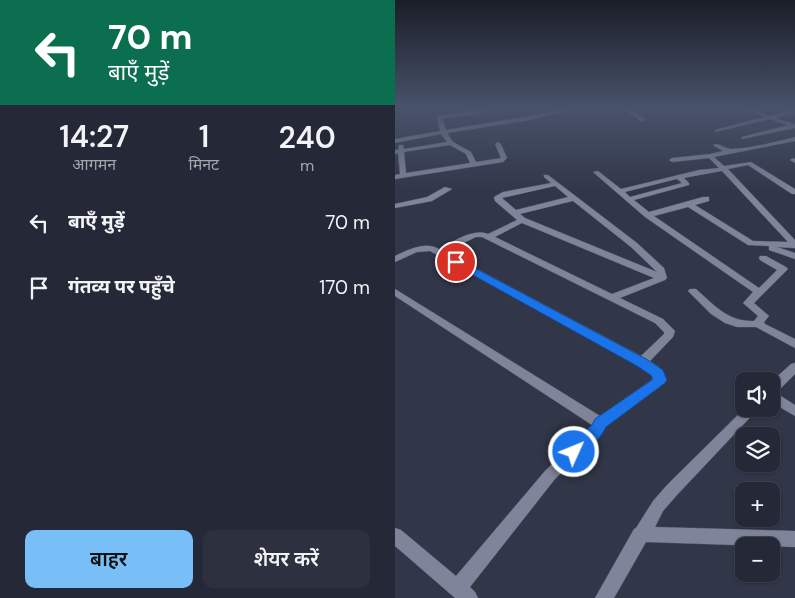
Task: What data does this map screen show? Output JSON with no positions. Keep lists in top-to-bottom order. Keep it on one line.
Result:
{"page":{"turn":["70 m","बाएँ मुड़ें"],"eta":["14:27","आगमन","1","मिनट","240","m"],"list":[{"name":"बाएँ मुड़ें","value":"70 m"},{"name":"गंतव्य पर पहुँचे","value":"170 m"}],"map_buttons":["+","−"],"buttons":["बाहर","शेयर करें"]}}
